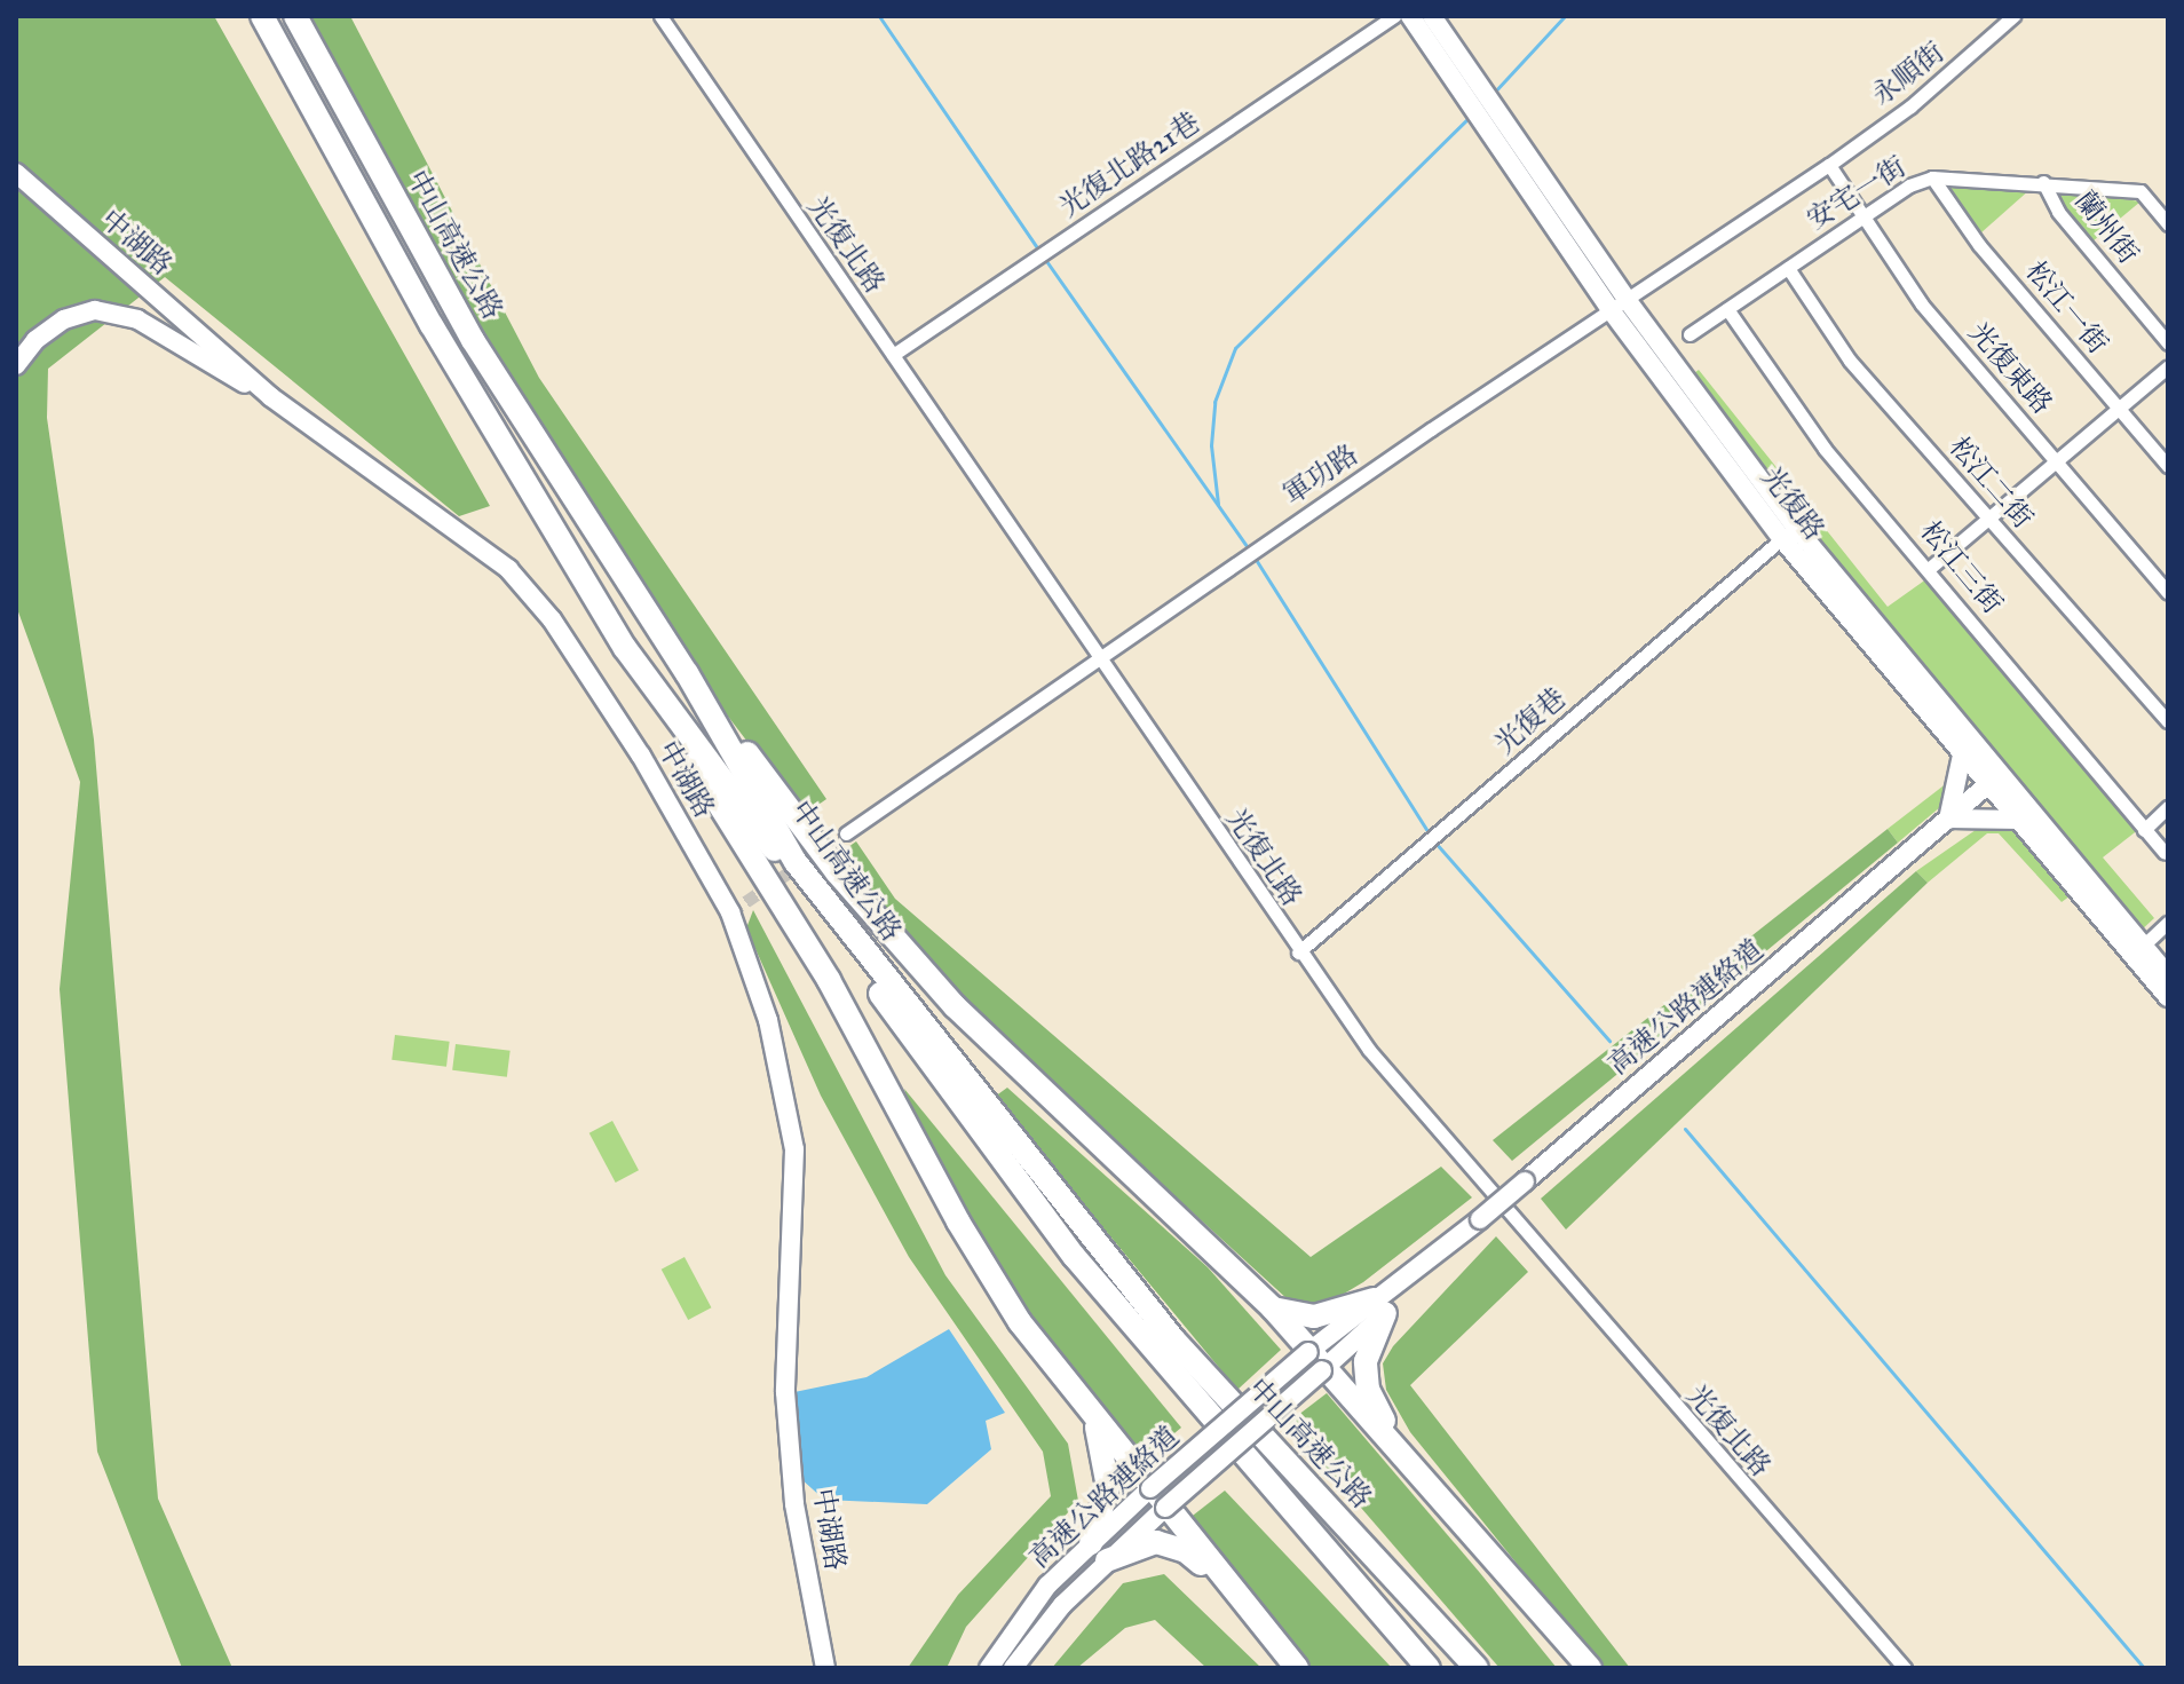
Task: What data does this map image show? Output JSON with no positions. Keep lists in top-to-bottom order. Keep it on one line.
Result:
{"streets":{"highway":["中山高速公路"],"street":["永順街","光復北路21巷","安宅一街","蘭州街","中湖路","光復北路","松江一街","光復東路","軍功路","松江二街","光復路","松江三街","光復巷","高速公路連絡道"]},"crossings":[["永順街","光復東路"],["永順街","軍功路"],["光復北路21巷","光復北路"],["安宅一街","蘭州街"],["安宅一街","松江一街"],["安宅一街","光復東路"],["安宅一街","松江二街"],["安宅一街","松江三街"],["光復北路","軍功路"],["光復北路","光復巷"],["光復東路","軍功路"],["軍功路","光復路"],["光復路","光復巷"],["光復路","高速公路連絡道"]]}
